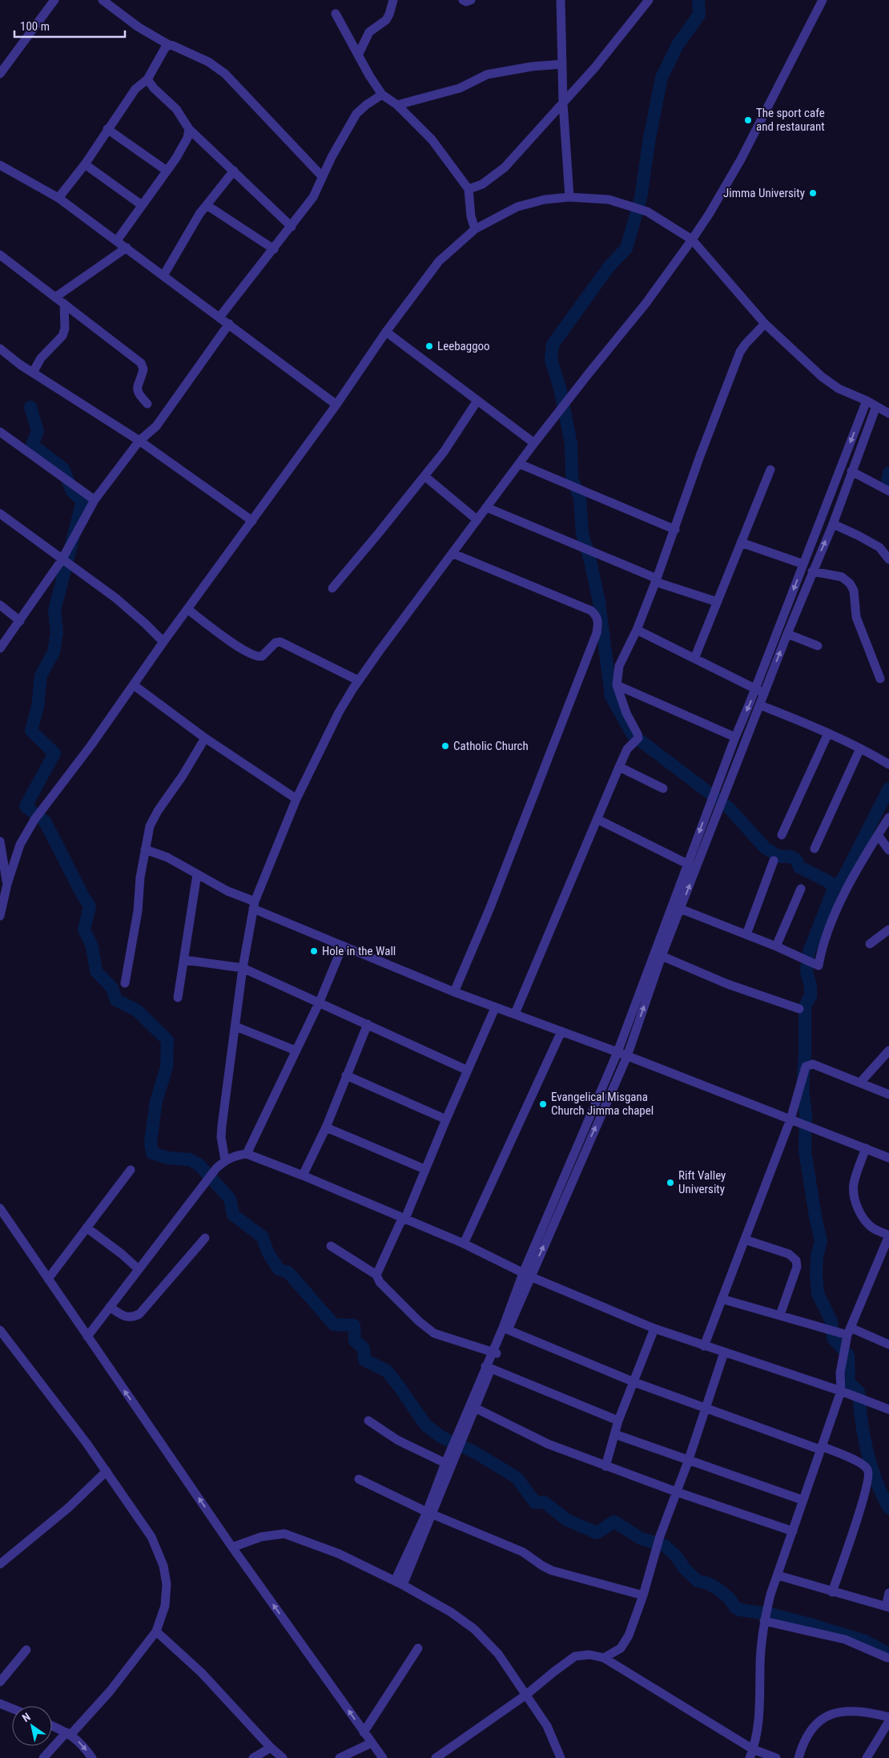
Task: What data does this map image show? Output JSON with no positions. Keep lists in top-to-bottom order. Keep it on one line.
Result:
{"places":["The sport cafe and restaurant","Jimma University","Leebaggoo","Catholic Church","Hole in the Wall","Evangelical Misgana Church Jimma chapel","Rift Valley University"],"scale_bar":"100 m","north":"top left"}
